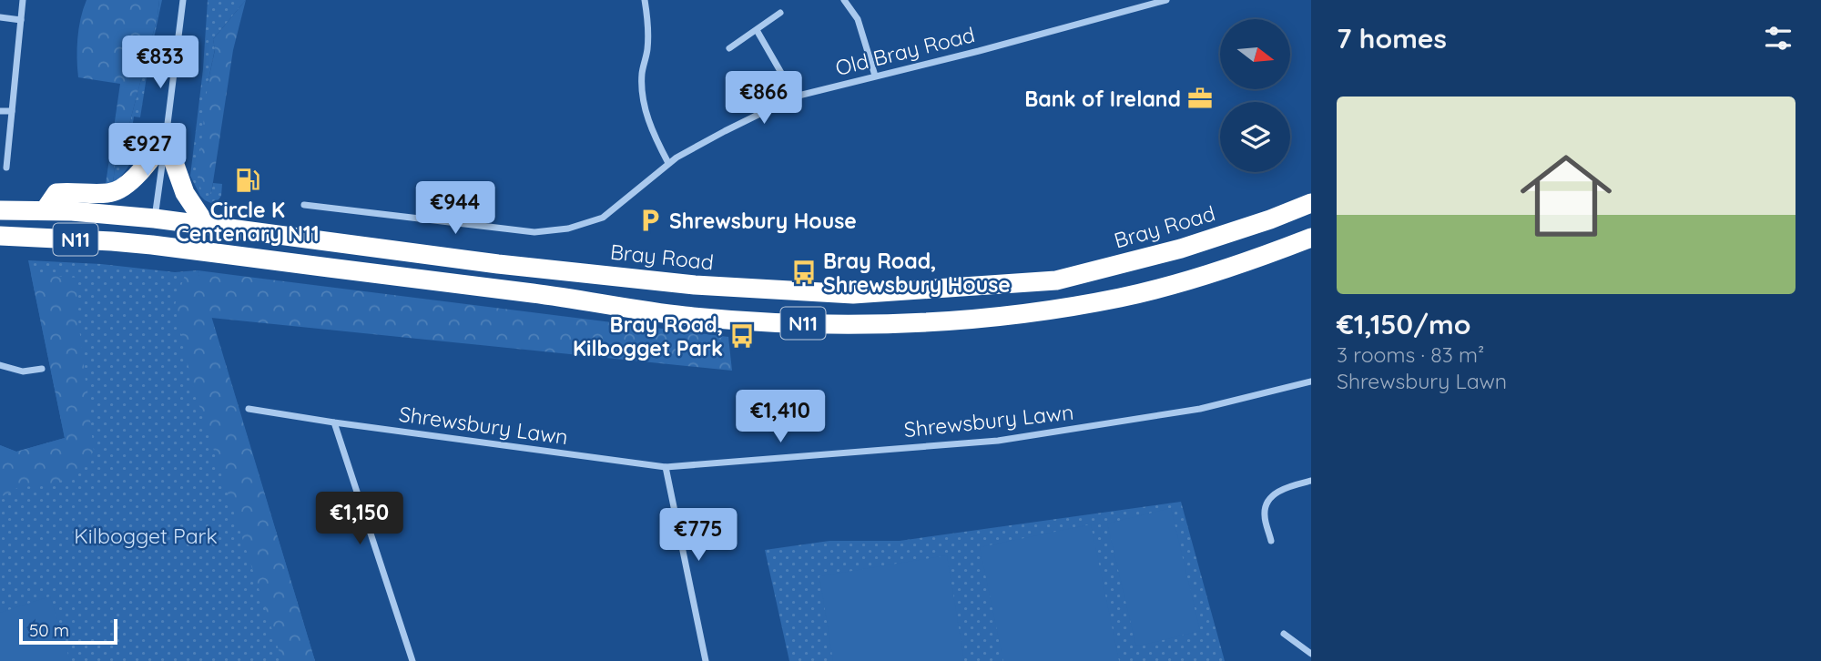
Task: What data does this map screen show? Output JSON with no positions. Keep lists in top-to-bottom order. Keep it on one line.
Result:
{"streets":{"highway":["Bray Road","N11"],"street":["Old Bray Road","Shrewsbury Lawn"]},"parks":["Kilbogget Park"],"places":{"office":["Bank of Ireland"],"fuel station":["Circle K Centenary N11"],"parking":["Shrewsbury House"],"bus stop":["Bray Road, Shrewsbury House","Bray Road, Kilbogget Park"]},"scale_bar":"50 m","north":"right","page":{"heading":"7 homes","price":["€833","€866","€927","€944","€1,410","€1,150","€775"],"list":[{"name":"€1,150/mo","note":"3 rooms · 83 m² · Shrewsbury Lawn"}],"scale":"50 m"}}
